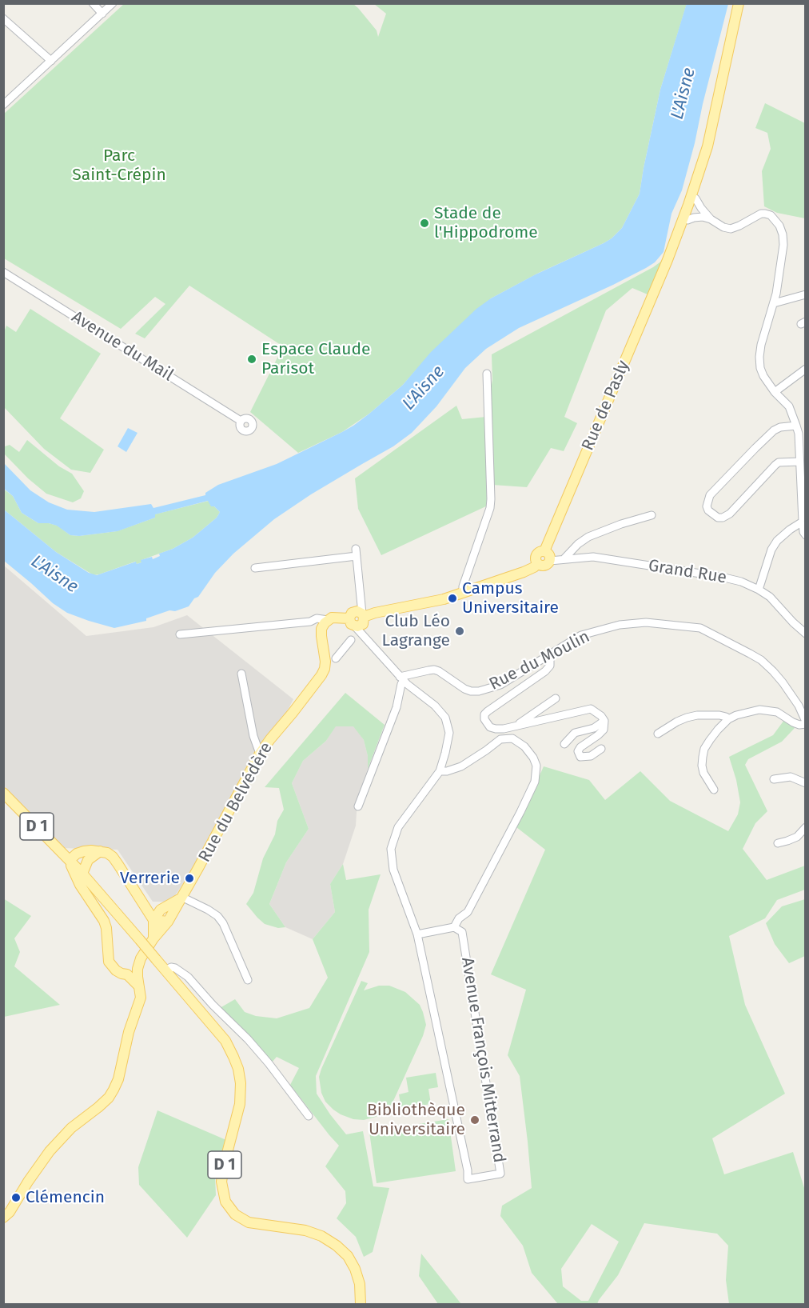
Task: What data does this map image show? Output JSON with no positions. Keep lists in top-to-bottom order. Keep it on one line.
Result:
{"streets":{"main road":["Rue de Pasly","Rue du Belvédère","D 1"],"street":["Avenue du Mail","Grand Rue","Rue du Moulin","Avenue François Mitterrand"]},"crossings":[["Rue de Pasly","Grand Rue"],["Rue du Moulin","Avenue François Mitterrand"]],"water":["L'Aisne"],"parks":["Parc Saint-Crépin"],"places":["Stade de l'Hippodrome","Espace Claude Parisot","Campus Universitaire","Club Léo Lagrange","Verrerie","Bibliothèque Universitaire","Clémencin"]}
